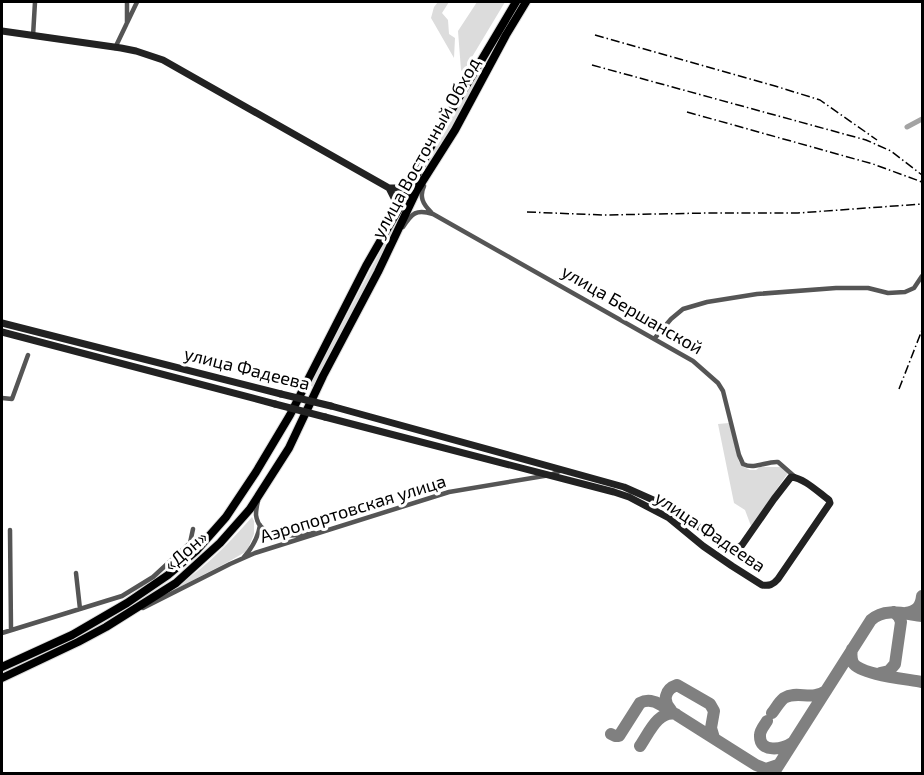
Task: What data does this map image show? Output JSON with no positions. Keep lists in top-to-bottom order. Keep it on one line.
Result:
{"streets":{"highway":["улица Восточный Обход","«Дон»"],"main road":["улица Фадеева"],"street":["улица Бершанской","Аэропортовская улица"]},"crossings":[["улица Восточный Обход","«Дон»"],["улица Бершанской","улица Фадеева"],["улица Фадеева","Аэропортовская улица"],["Аэропортовская улица","«Дон»"]]}
